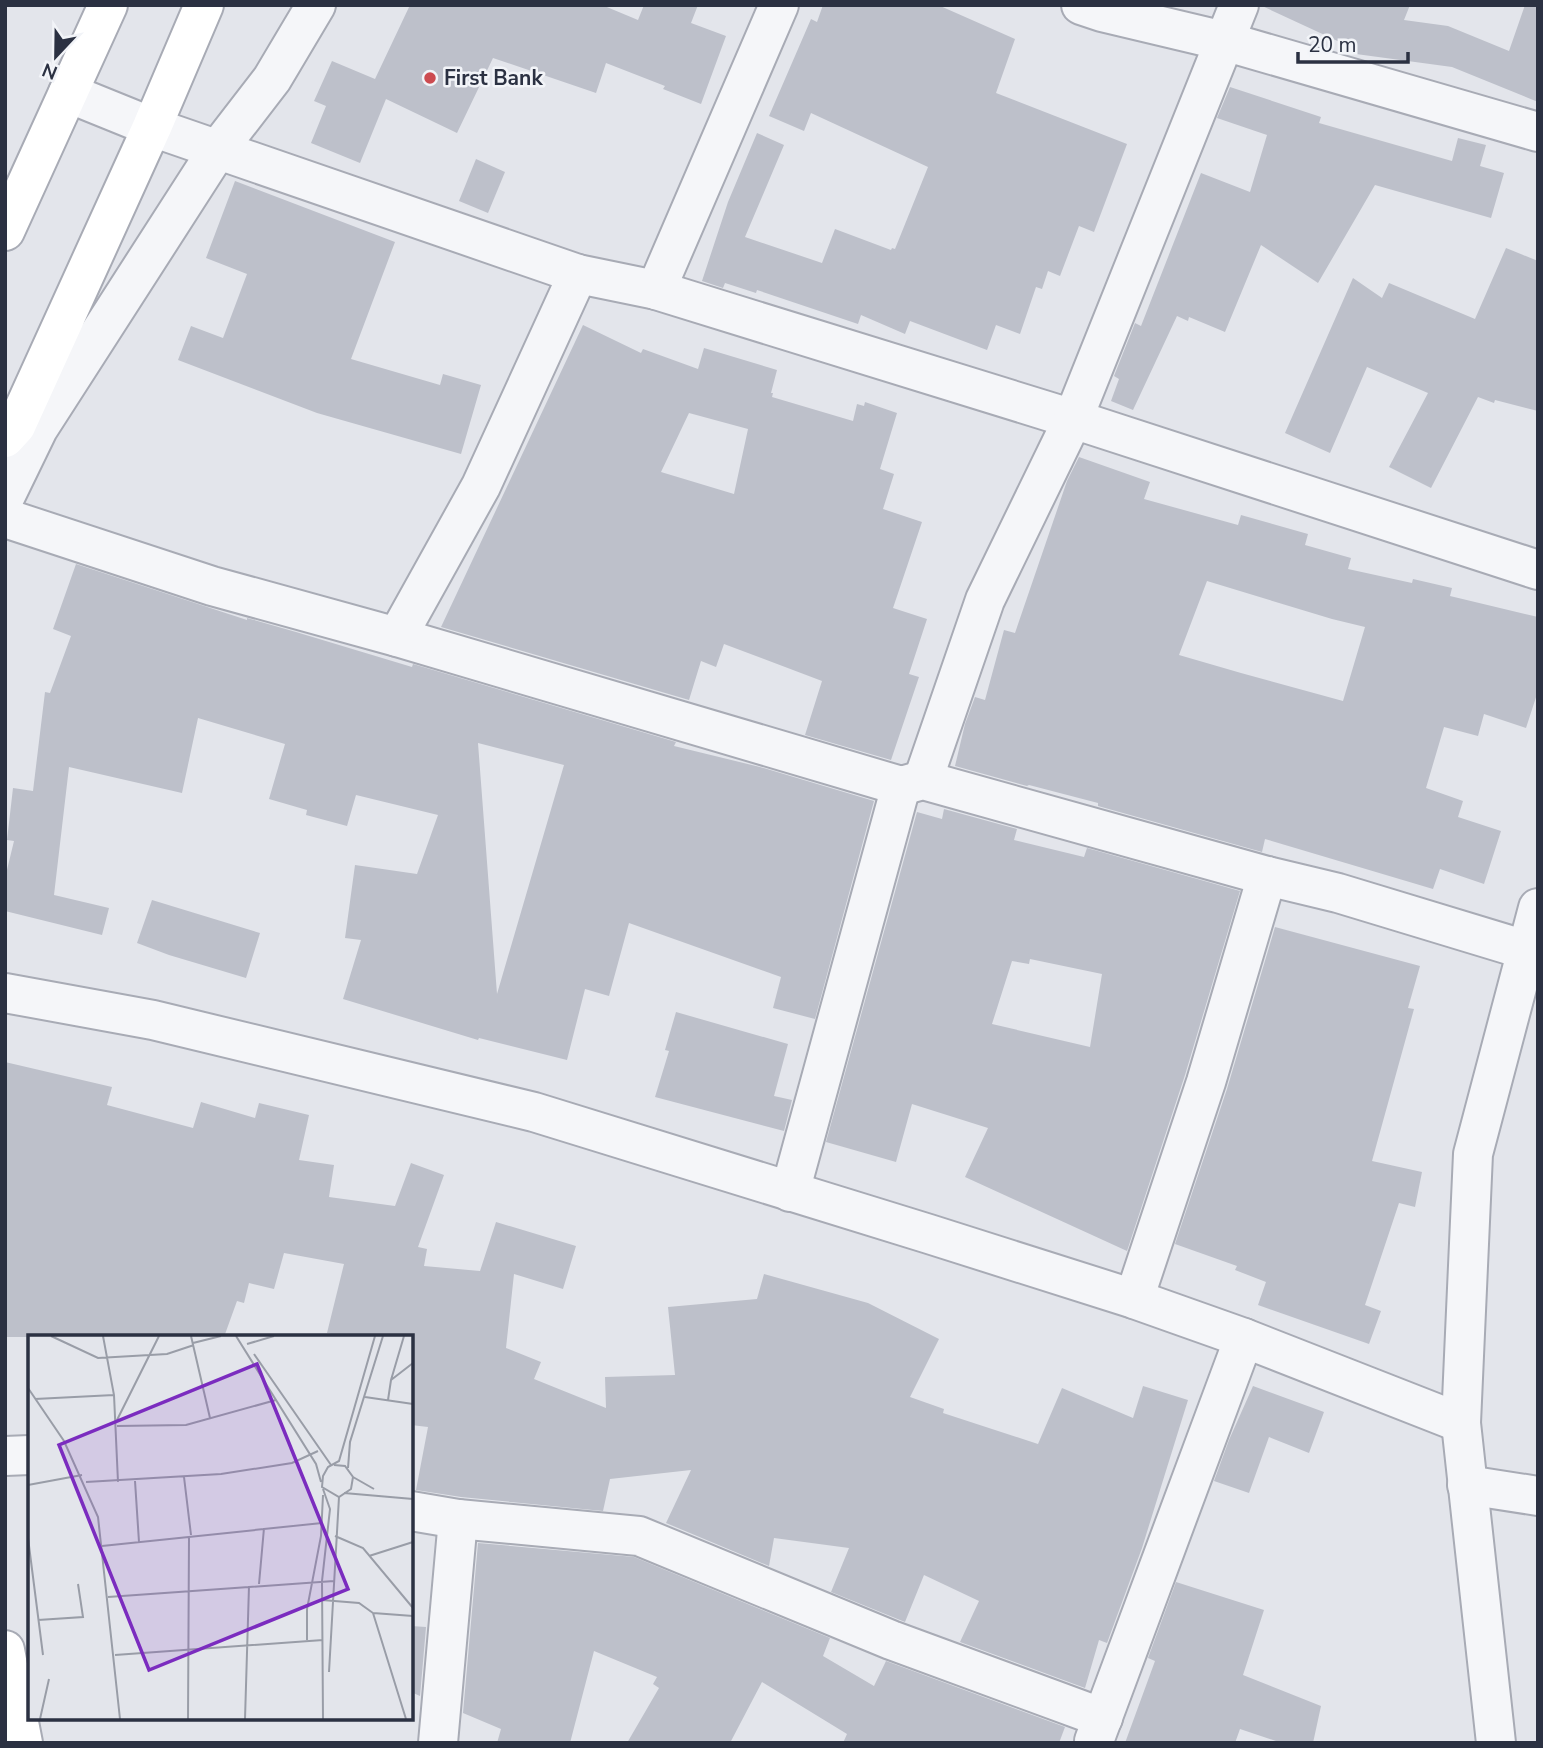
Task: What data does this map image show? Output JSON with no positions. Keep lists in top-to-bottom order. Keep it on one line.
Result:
{"places":["First Bank"],"scale_bar":"20 m","north":"bottom"}
